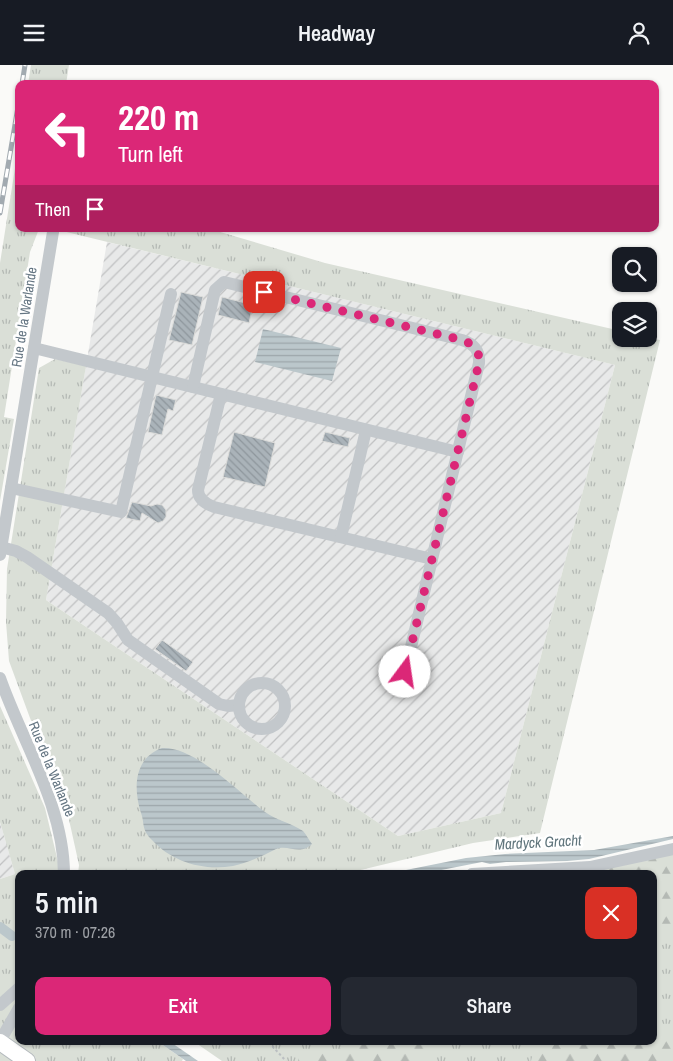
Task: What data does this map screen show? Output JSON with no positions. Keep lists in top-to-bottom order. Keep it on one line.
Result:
{"streets":{"street":["Rue de la Warlande"]},"water":["Mardyck Gracht"],"page":{"header":"Headway","turn":["220 m","Turn left"],"then":"Then","heading":["5 min","370 m · 07:26"],"buttons":["Exit","Share"]}}
